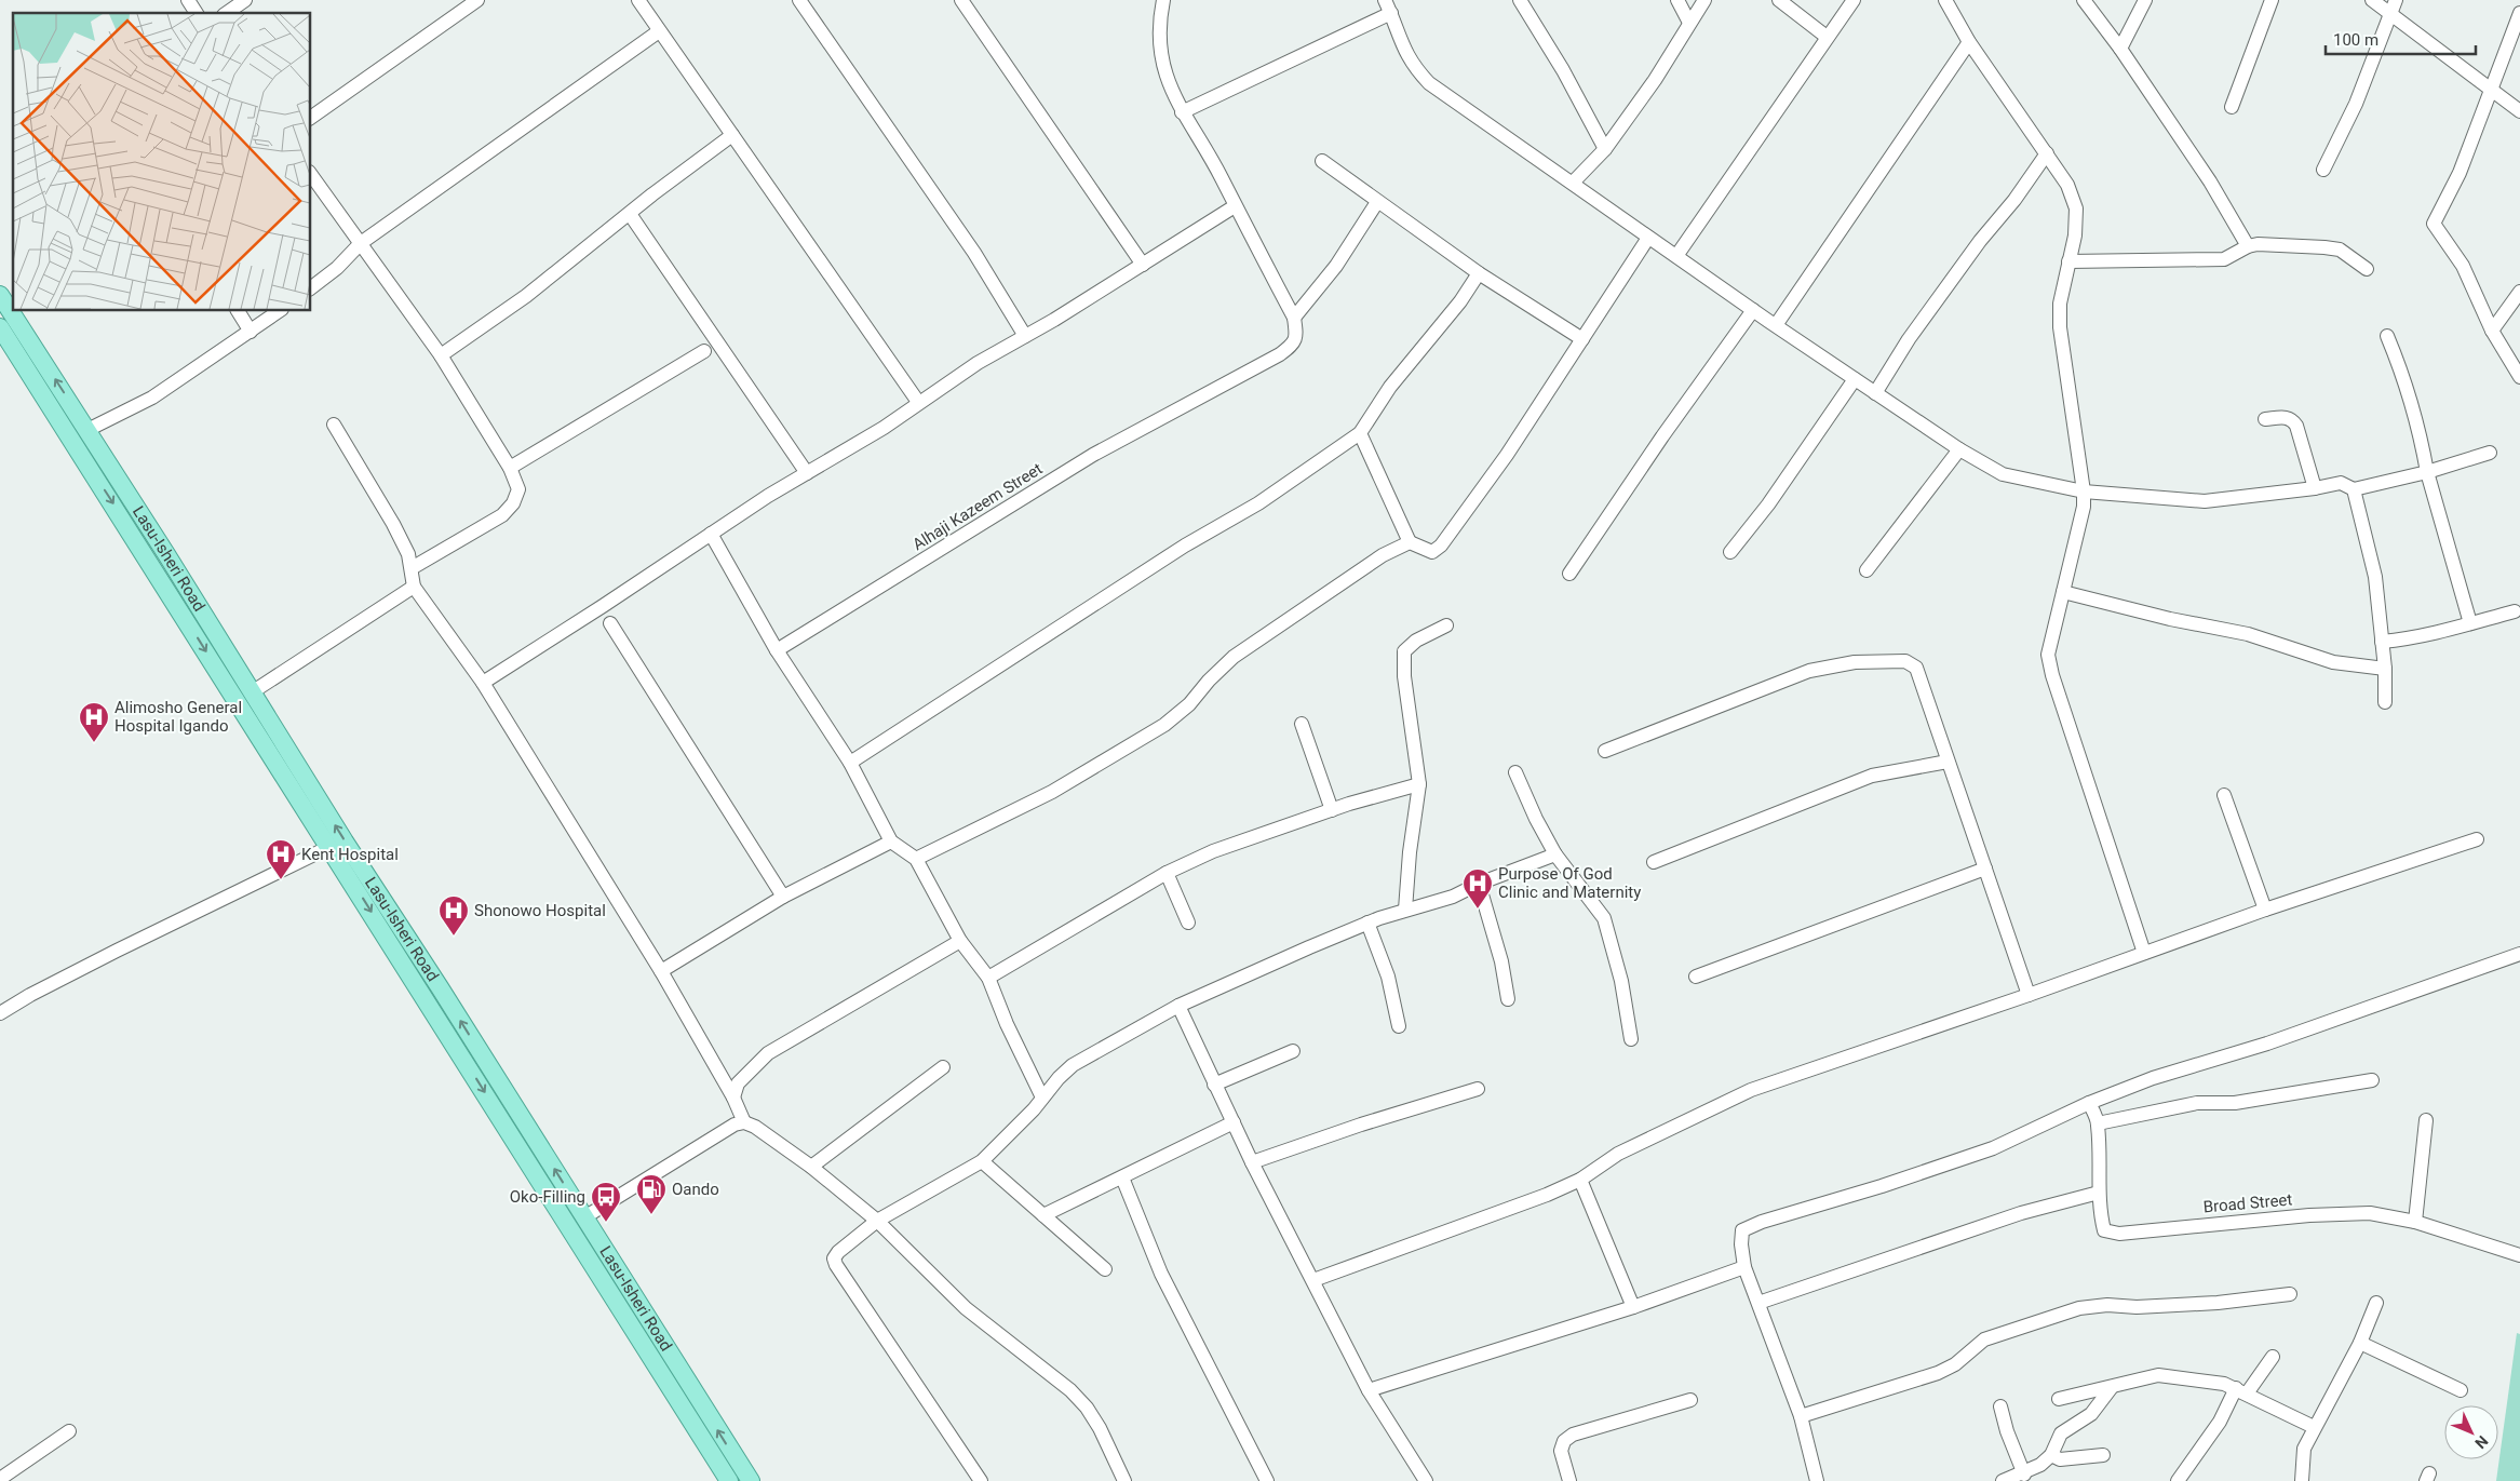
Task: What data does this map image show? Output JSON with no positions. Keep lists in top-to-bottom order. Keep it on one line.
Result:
{"streets":{"main road":["Lasu-Isheri Road"],"street":["Alhaji Kazeem Street","Broad Street"]},"places":{"hospital":["Alimosho General Hospital Igando","Kent Hospital","Purpose Of God Clinic and Maternity","Shonowo Hospital"],"fuel station":["Oando"],"bus stop":["Oko-Filling"]},"scale_bar":"100 m","north":"bottom right"}
